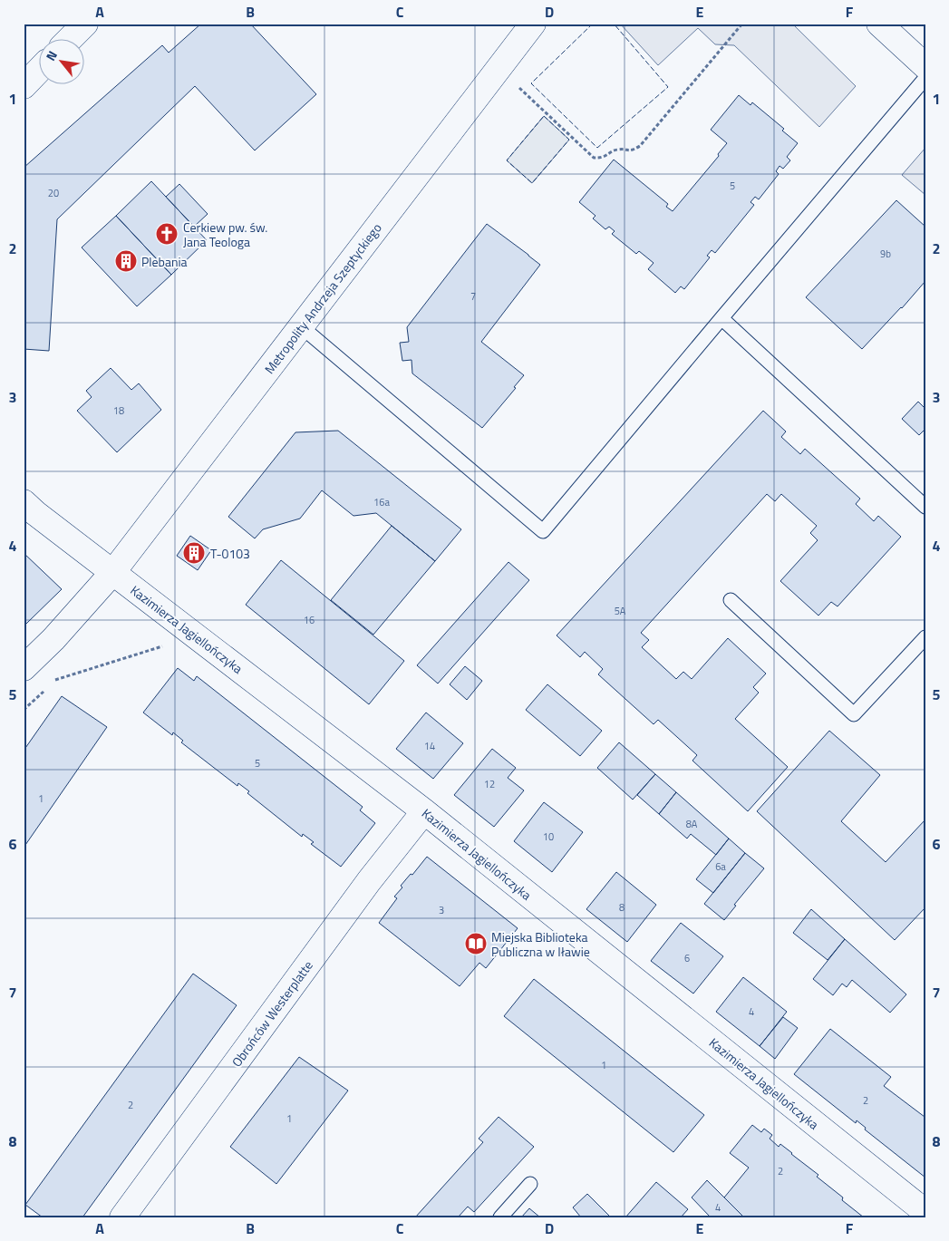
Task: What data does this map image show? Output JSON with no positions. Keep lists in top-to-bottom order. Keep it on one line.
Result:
{"streets":{"street":["Metropolity Andrzeja Szeptyckiego","Kazimierza Jagiellończyka","Obrońców Westerplatte"]},"crossings":[["Metropolity Andrzeja Szeptyckiego","Kazimierza Jagiellończyka"],["Kazimierza Jagiellończyka","Obrońców Westerplatte"]],"places":{"church":["Cerkiew pw. św. Jana Teologa"],"building":["Plebania","T-0103"],"library":["Miejska Biblioteka Publiczna w Iławie"]},"house_numbers":["5","20","9b","7","18","16a","5A","16","14","5","12","1","8A","10","6a","8","3","6","4","1","2","2","1","2","4"],"north":"top left","grid":{"columns":["A","B","C","D","E","F"],"rows":["1","2","3","4","5","6","7","8"]}}
